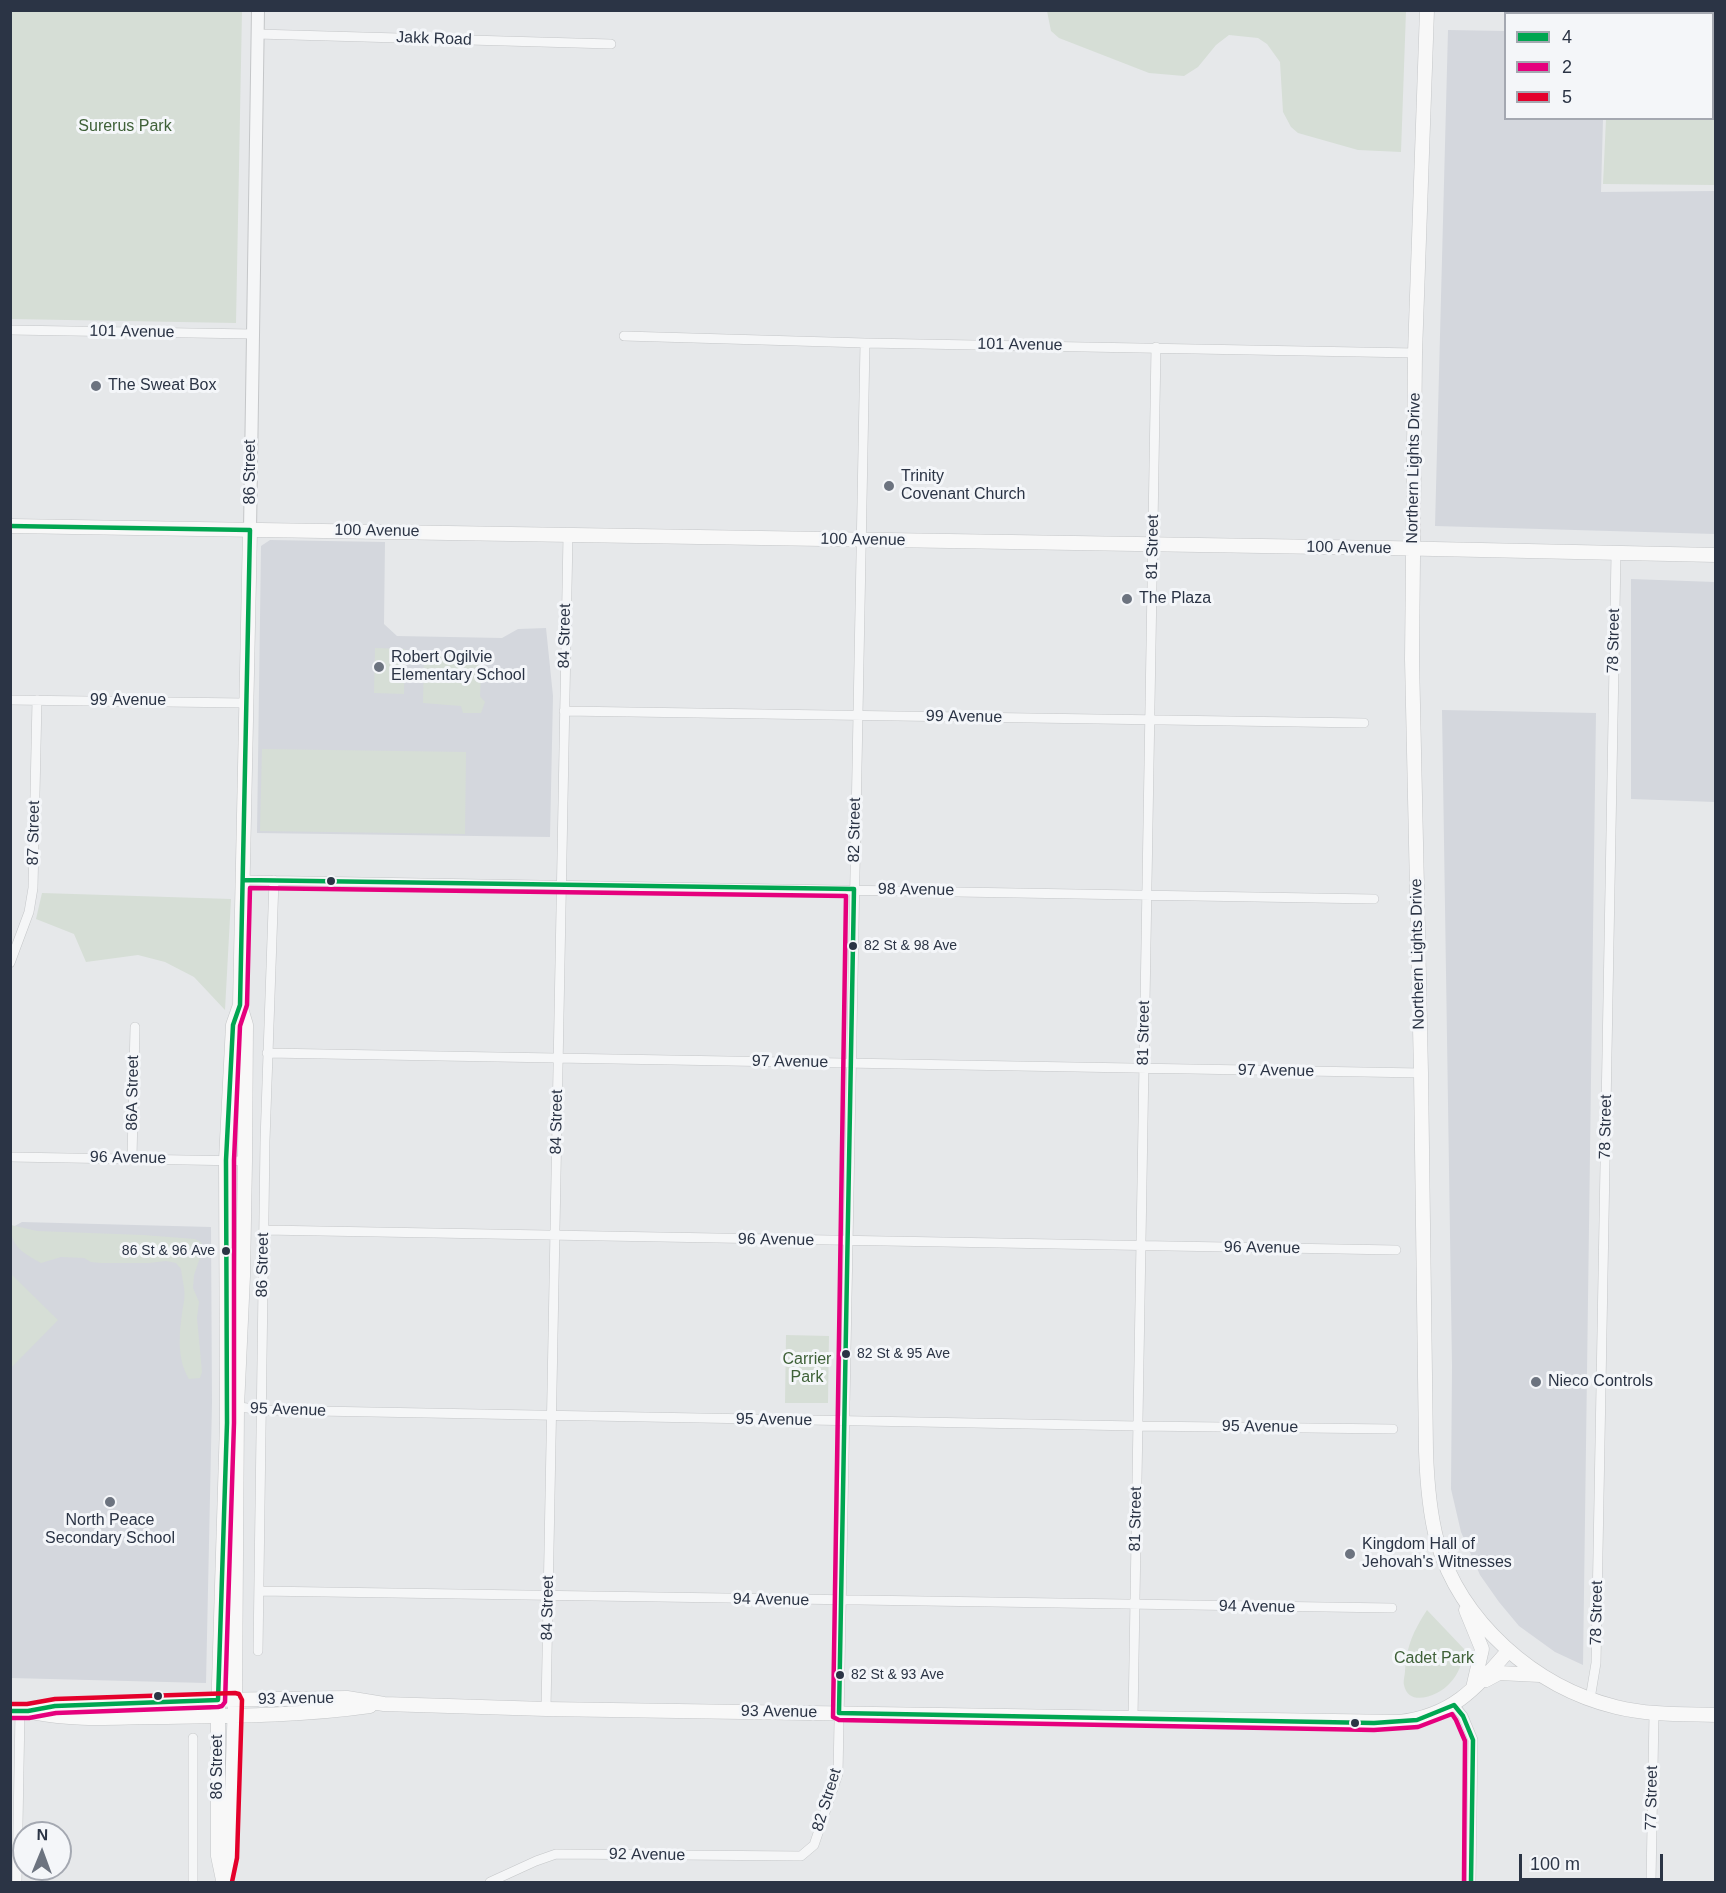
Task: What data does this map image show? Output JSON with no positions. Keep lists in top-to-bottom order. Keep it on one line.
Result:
{"streets":{"main road":["Northern Lights Drive","86 Street","100 Avenue","93 Avenue"],"street":["Jakk Road","101 Avenue","81 Street","84 Street","78 Street","99 Avenue","82 Street","87 Street","98 Avenue","97 Avenue","86A Street","96 Avenue","95 Avenue","94 Avenue","77 Street","92 Avenue"]},"crossings":[["Jakk Road","86 Street"],["101 Avenue","Northern Lights Drive"],["101 Avenue","86 Street"],["101 Avenue","81 Street"],["101 Avenue","82 Street"],["Northern Lights Drive","100 Avenue"],["Northern Lights Drive","78 Street"],["Northern Lights Drive","97 Avenue"],["Northern Lights Drive","93 Avenue"],["Northern Lights Drive","77 Street"],["86 Street","100 Avenue"],["86 Street","99 Avenue"],["86 Street","98 Avenue"],["86 Street","97 Avenue"],["86 Street","96 Avenue"],["86 Street","95 Avenue"],["86 Street","94 Avenue"],["86 Street","93 Avenue"],["100 Avenue","81 Street"],["100 Avenue","84 Street"],["100 Avenue","78 Street"],["100 Avenue","82 Street"],["81 Street","99 Avenue"],["81 Street","98 Avenue"],["81 Street","97 Avenue"],["81 Street","96 Avenue"],["81 Street","95 Avenue"],["81 Street","94 Avenue"],["81 Street","93 Avenue"],["84 Street","99 Avenue"],["84 Street","98 Avenue"],["84 Street","97 Avenue"],["84 Street","96 Avenue"],["84 Street","95 Avenue"],["84 Street","94 Avenue"],["84 Street","93 Avenue"],["99 Avenue","82 Street"],["99 Avenue","87 Street"],["82 Street","98 Avenue"],["82 Street","97 Avenue"],["82 Street","96 Avenue"],["82 Street","95 Avenue"],["82 Street","94 Avenue"],["82 Street","93 Avenue"],["82 Street","92 Avenue"],["86A Street","96 Avenue"]],"parks":["Surerus Park","Carrier Park","Cadet Park"],"places":["The Sweat Box","Trinity Covenant Church","The Plaza","Robert Ogilvie Elementary School","82 St & 98 Ave","86 St & 96 Ave","82 St & 95 Ave","Nieco Controls","North Peace Secondary School","Kingdom Hall of Jehovah's Witnesses","82 St & 93 Ave"],"lines":["transit line 4","transit line 2","transit line 5"],"legend":["4","2","5"],"scale_bar":"100 m","north":"top"}
